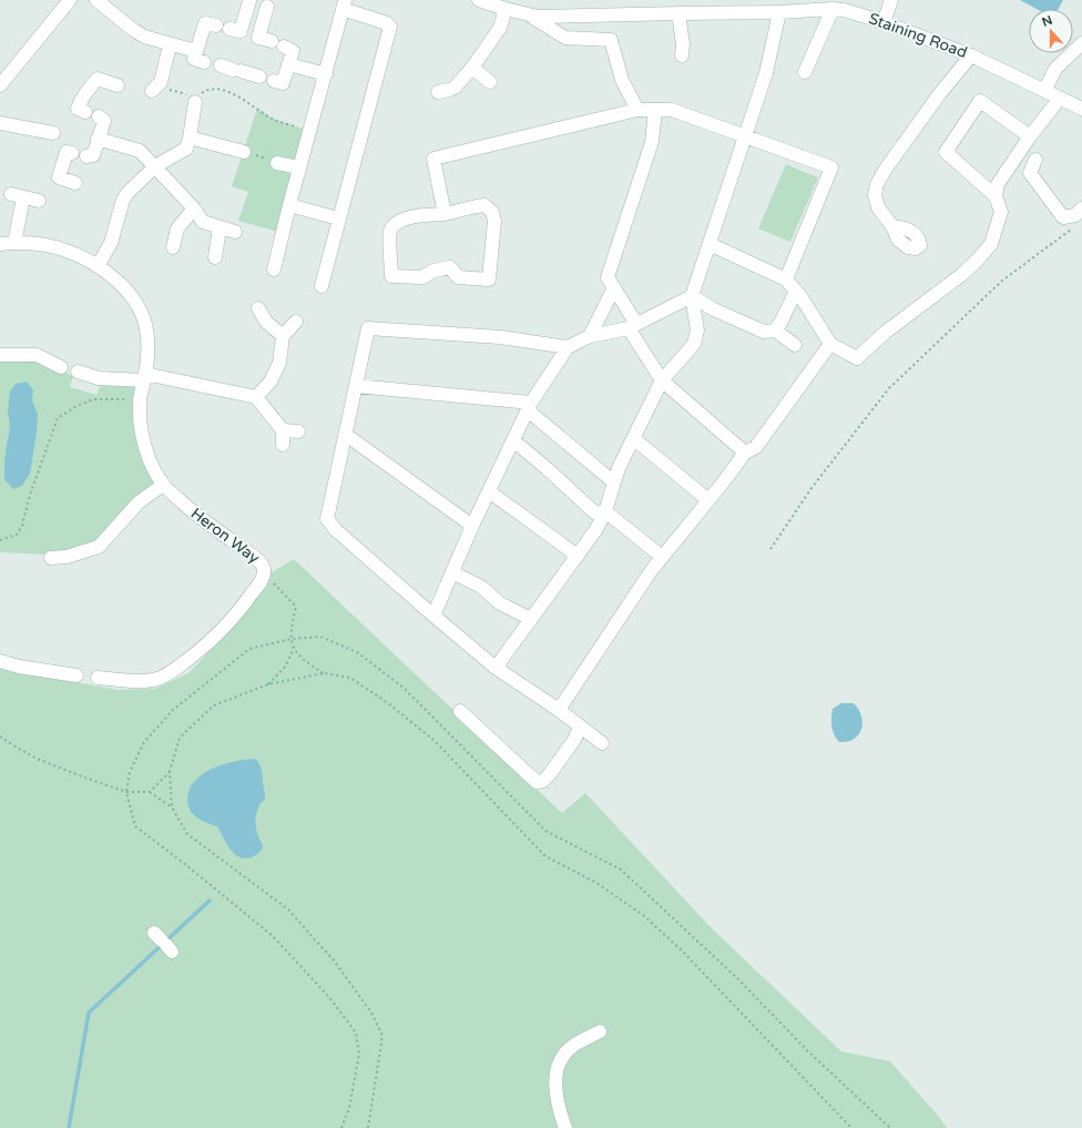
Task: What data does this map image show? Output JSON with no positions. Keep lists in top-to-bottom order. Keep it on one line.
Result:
{"streets":{"street":["Staining Road","Heron Way"]},"north":"top"}
